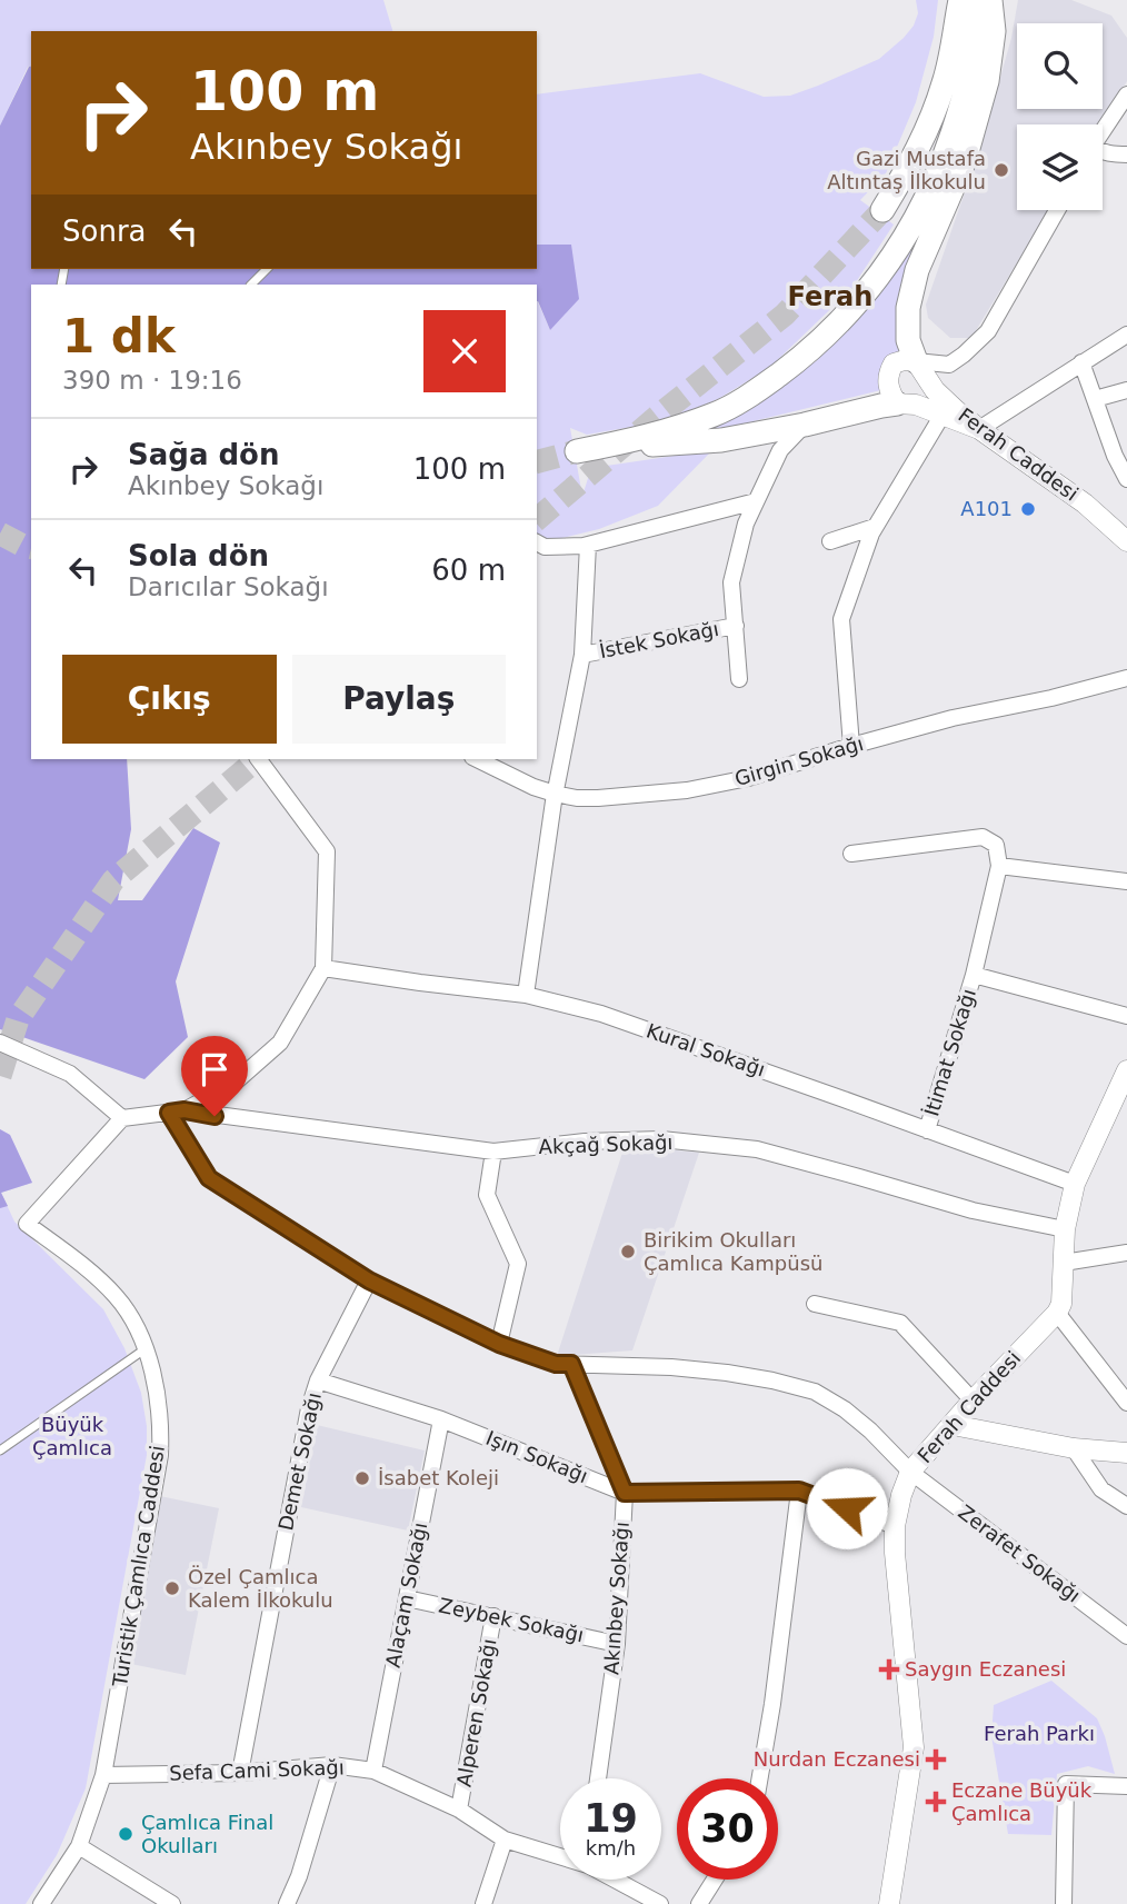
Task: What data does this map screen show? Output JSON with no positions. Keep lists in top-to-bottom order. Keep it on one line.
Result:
{"streets":{"street":["Ferah Caddesi","İstek Sokağı","Girgin Sokağı","Kural Sokağı","İtimat Sokağı","Akçağ Sokağı","Işın Sokağı","Demet Sokağı","Zerafet Sokağı","Turistik Çamlıca Caddesi","Alaçam Sokağı","Akınbey Sokağı","Zeybek Sokağı","Alperen Sokağı","Sefa Cami Sokağı"]},"crossings":[["Ferah Caddesi","Işın Sokağı"],["Ferah Caddesi","Zerafet Sokağı"],["Kural Sokağı","İtimat Sokağı"],["Akçağ Sokağı","Zerafet Sokağı"],["Işın Sokağı","Demet Sokağı"],["Işın Sokağı","Alaçam Sokağı"],["Işın Sokağı","Akınbey Sokağı"],["Demet Sokağı","Zerafet Sokağı"],["Demet Sokağı","Sefa Cami Sokağı"],["Zerafet Sokağı","Akınbey Sokağı"],["Turistik Çamlıca Caddesi","Sefa Cami Sokağı"],["Alaçam Sokağı","Zeybek Sokağı"],["Alaçam Sokağı","Sefa Cami Sokağı"],["Akınbey Sokağı","Zeybek Sokağı"],["Zeybek Sokağı","Alperen Sokağı"],["Alperen Sokağı","Sefa Cami Sokağı"]],"districts":["Ferah"],"parks":["Büyük Çamlıca","Ferah Parkı"],"places":{"other":["Gazi Mustafa Altıntaş İlkokulu","A101","Birikim Okulları Çamlıca Kampüsü","İsabet Koleji","Özel Çamlıca Kalem İlkokulu","Çamlıca Final Okulları"],"health":["Saygın Eczanesi","Nurdan Eczanesi","Eczane Büyük Çamlıca"]},"page":{"turn":["100 m","Akınbey Sokağı"],"then":"Sonra","heading":["1 dk","390 m · 19:16"],"list":[{"name":"Sağa dön","note":"Akınbey Sokağı","value":"100 m"},{"name":"Sola dön","note":"Darıcılar Sokağı","value":"60 m"}],"buttons":["Çıkış","Paylaş"],"speed":"19 km/h","limit":"30"}}
